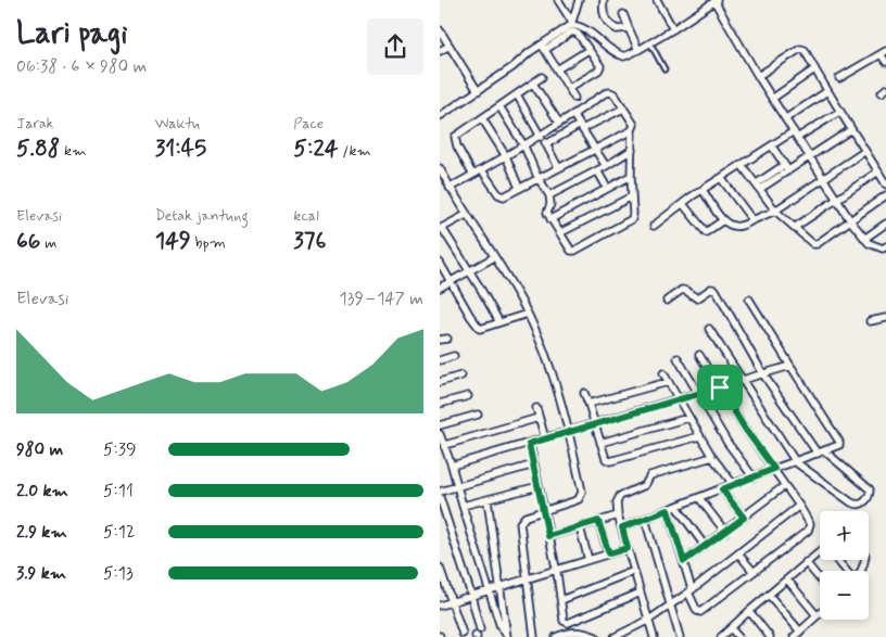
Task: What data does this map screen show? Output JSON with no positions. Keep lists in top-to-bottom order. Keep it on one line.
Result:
{"page":{"heading":["Lari pagi","06:38 · 6 × 980 m"],"stats":[["Jarak","5.88 km"],["Waktu","31:45"],["Pace","5:24 /km"],["Elevasi","66 m"],["Detak jantung","149 bpm"],["kcal","376"]],"chart":["Elevasi","139–147 m"],"list":[{"name":"980 m","note":"5:39"},{"name":"2.0 km","note":"5:11"},{"name":"2.9 km","note":"5:12"},{"name":"3.9 km","note":"5:13"}],"map_buttons":["+","−"]}}
